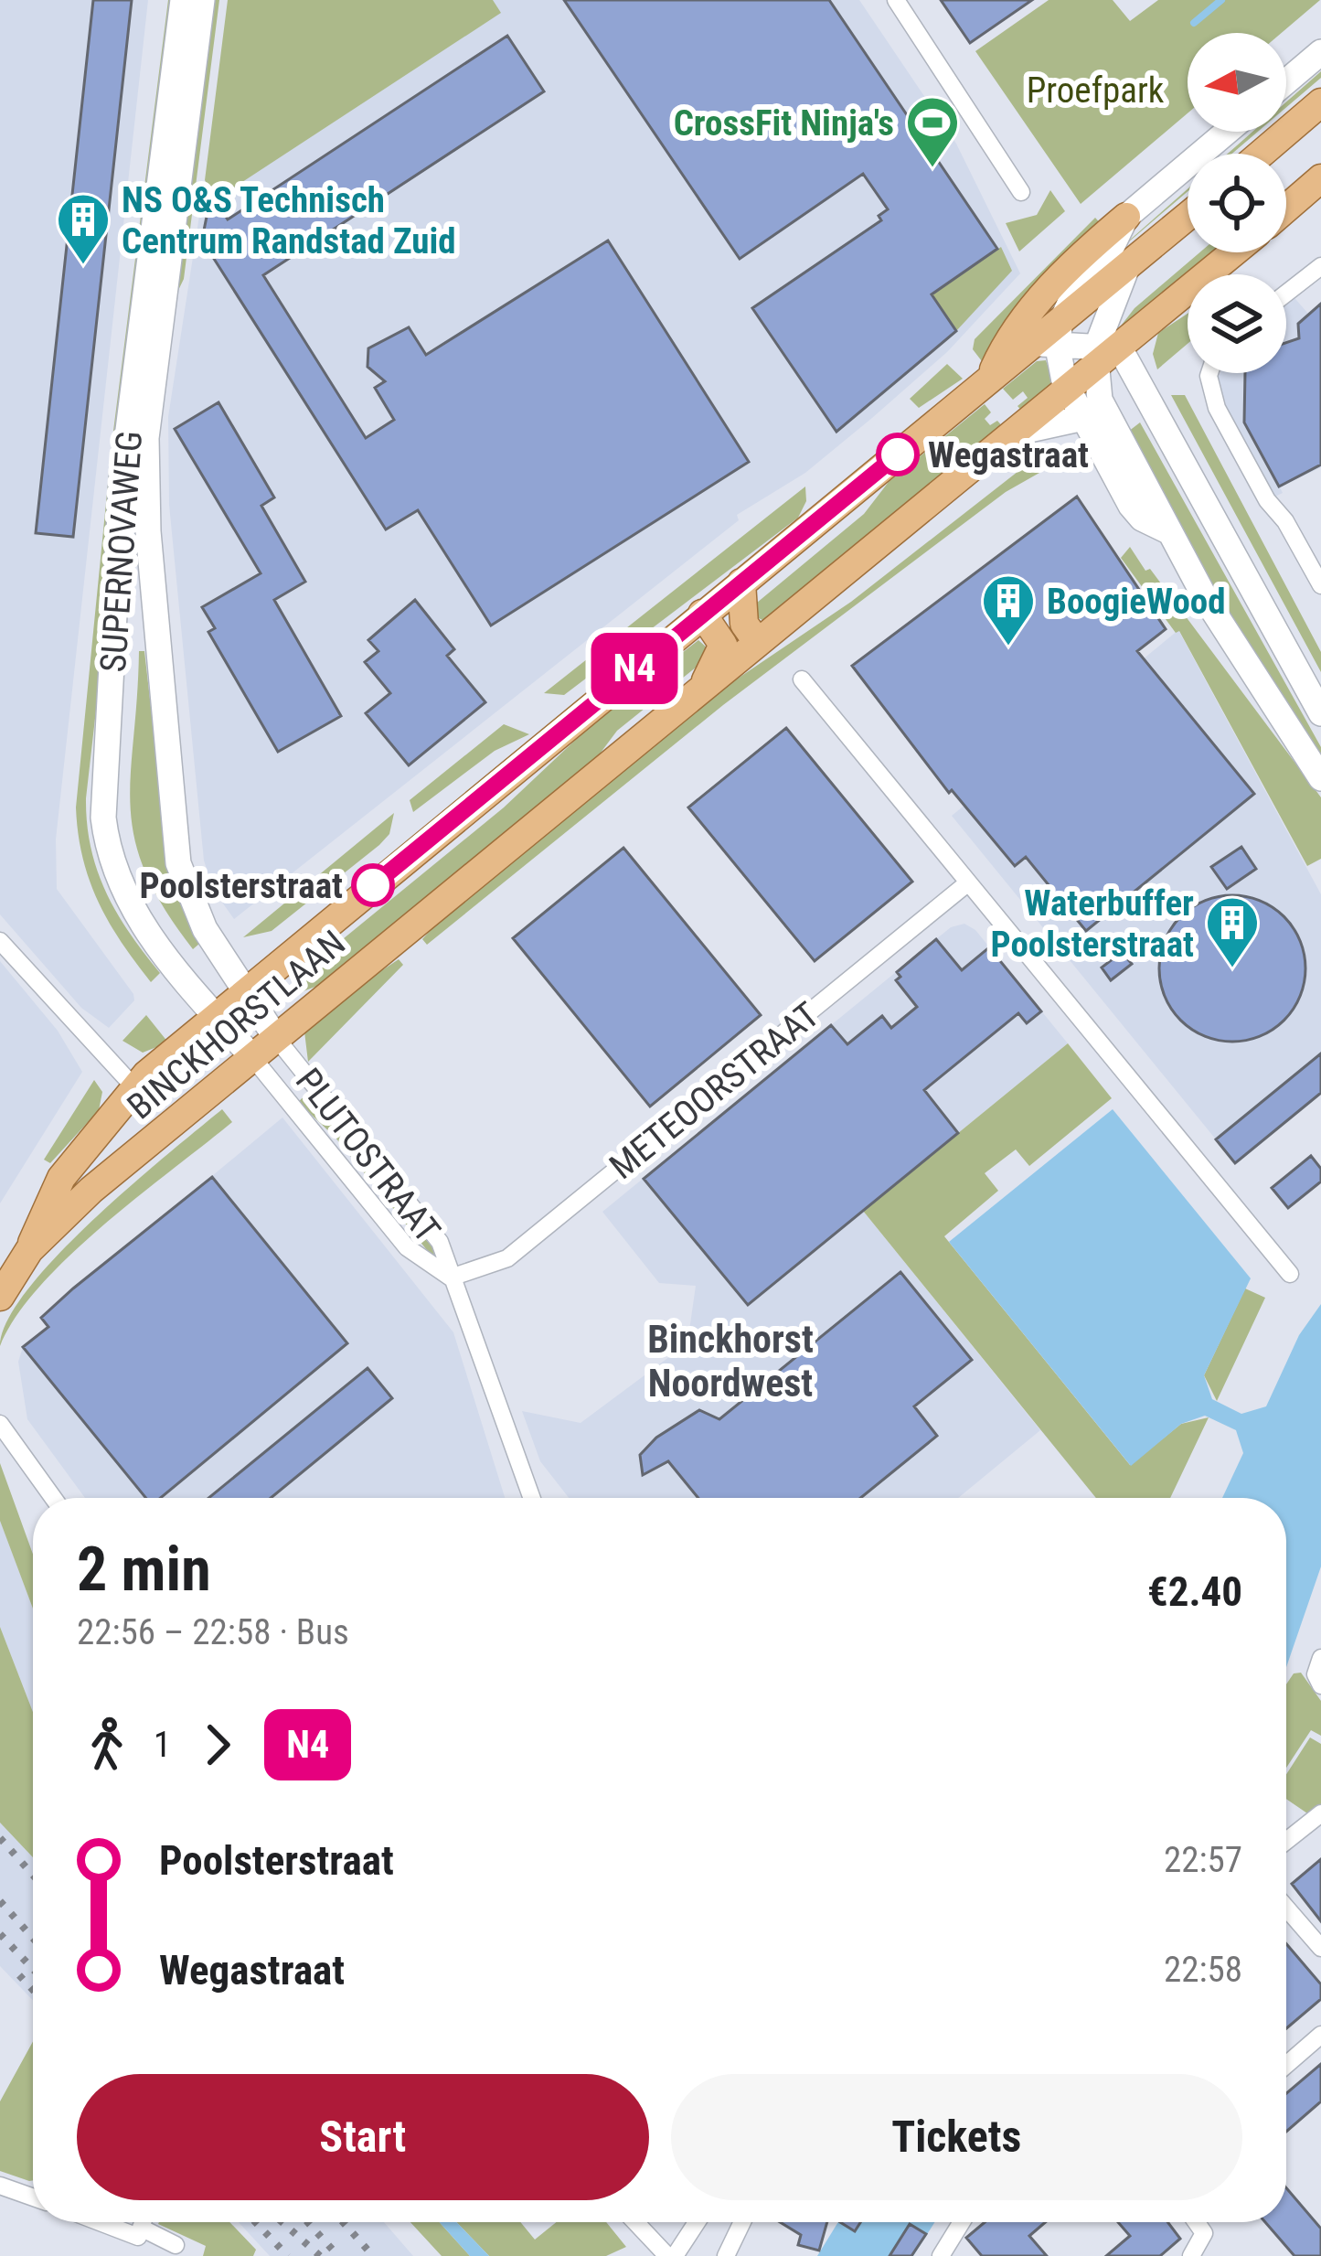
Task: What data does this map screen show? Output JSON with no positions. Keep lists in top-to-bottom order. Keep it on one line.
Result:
{"streets":{"main road":["SUPERNOVAWEG","BINCKHORSTLAAN"],"street":["METEOORSTRAAT","PLUTOSTRAAT"]},"crossings":[["SUPERNOVAWEG","BINCKHORSTLAAN"],["SUPERNOVAWEG","PLUTOSTRAAT"],["BINCKHORSTLAAN","PLUTOSTRAAT"],["METEOORSTRAAT","PLUTOSTRAAT"]],"districts":["Binckhorst Noordwest"],"parks":["Proefpark"],"places":{"sports":["CrossFit Ninja's"],"building":["NS O&S Technisch Centrum Randstad Zuid","BoogieWood","Waterbuffer Poolsterstraat"],"other":["Wegastraat","Poolsterstraat"]},"lines":["bus line N4"],"north":"left","page":{"on_map":"N4","heading":["2 min","22:56 – 22:58 · Bus","€2.40"],"legs":["1","N4"],"list":[{"name":"Poolsterstraat","value":"22:57"},{"name":"Wegastraat","value":"22:58"}],"buttons":["Start","Tickets"]}}
